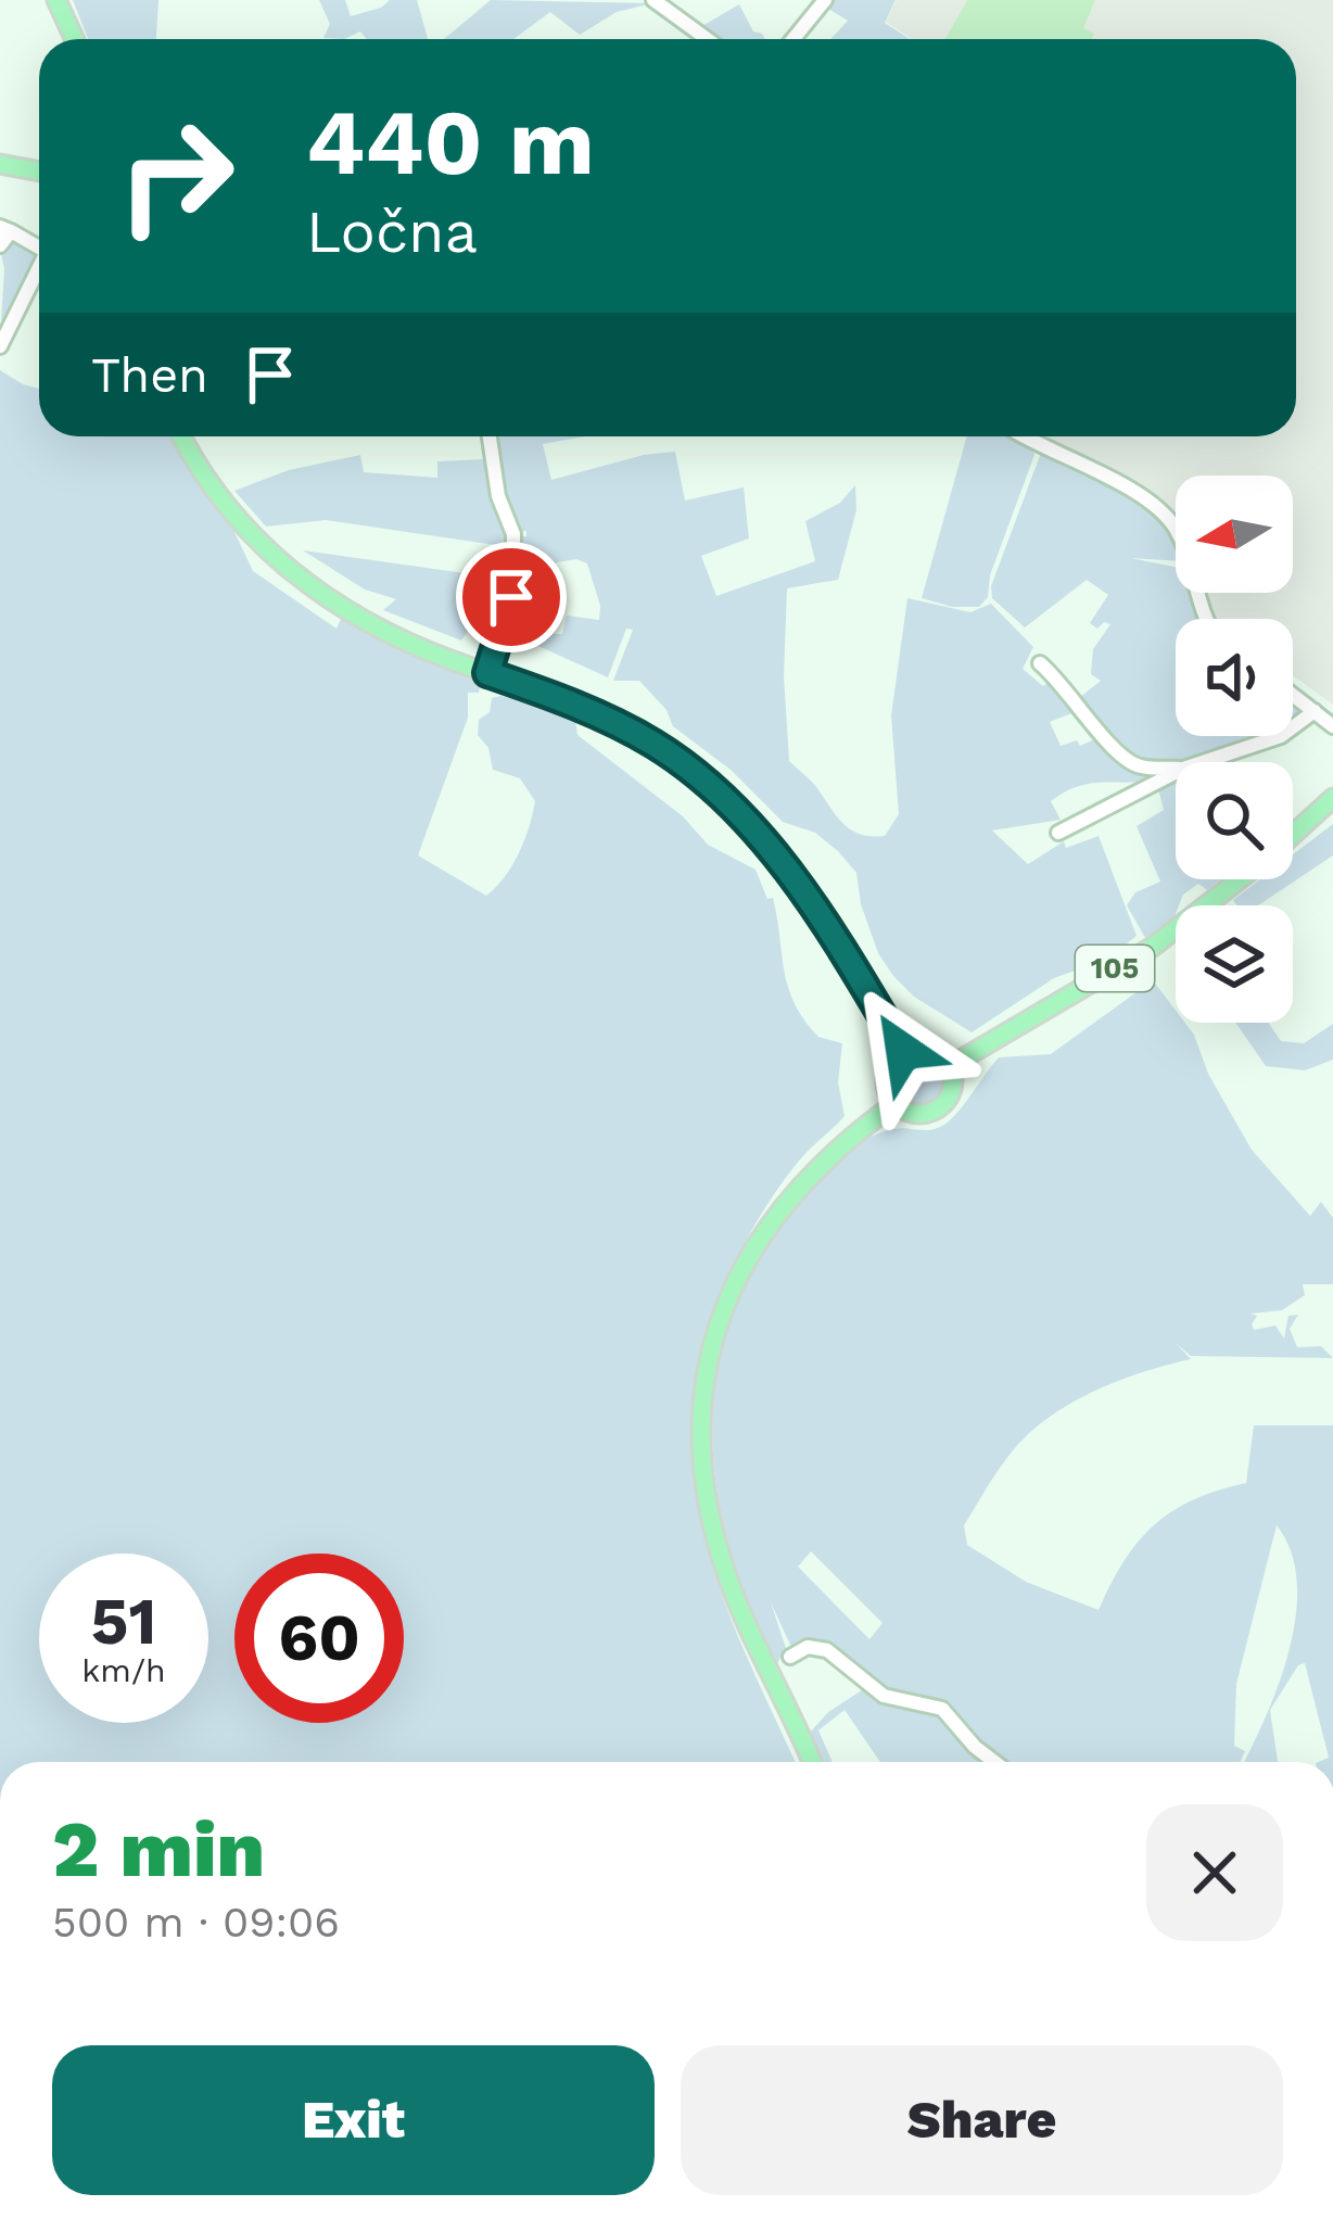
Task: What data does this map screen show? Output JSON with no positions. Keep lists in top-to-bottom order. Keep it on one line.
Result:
{"streets":{"main road":["105"]},"north":"left","page":{"turn":["440 m","Ločna"],"then":"Then","speed":"51 km/h","limit":"60","heading":["2 min","500 m · 09:06"],"buttons":["Exit","Share"]}}
